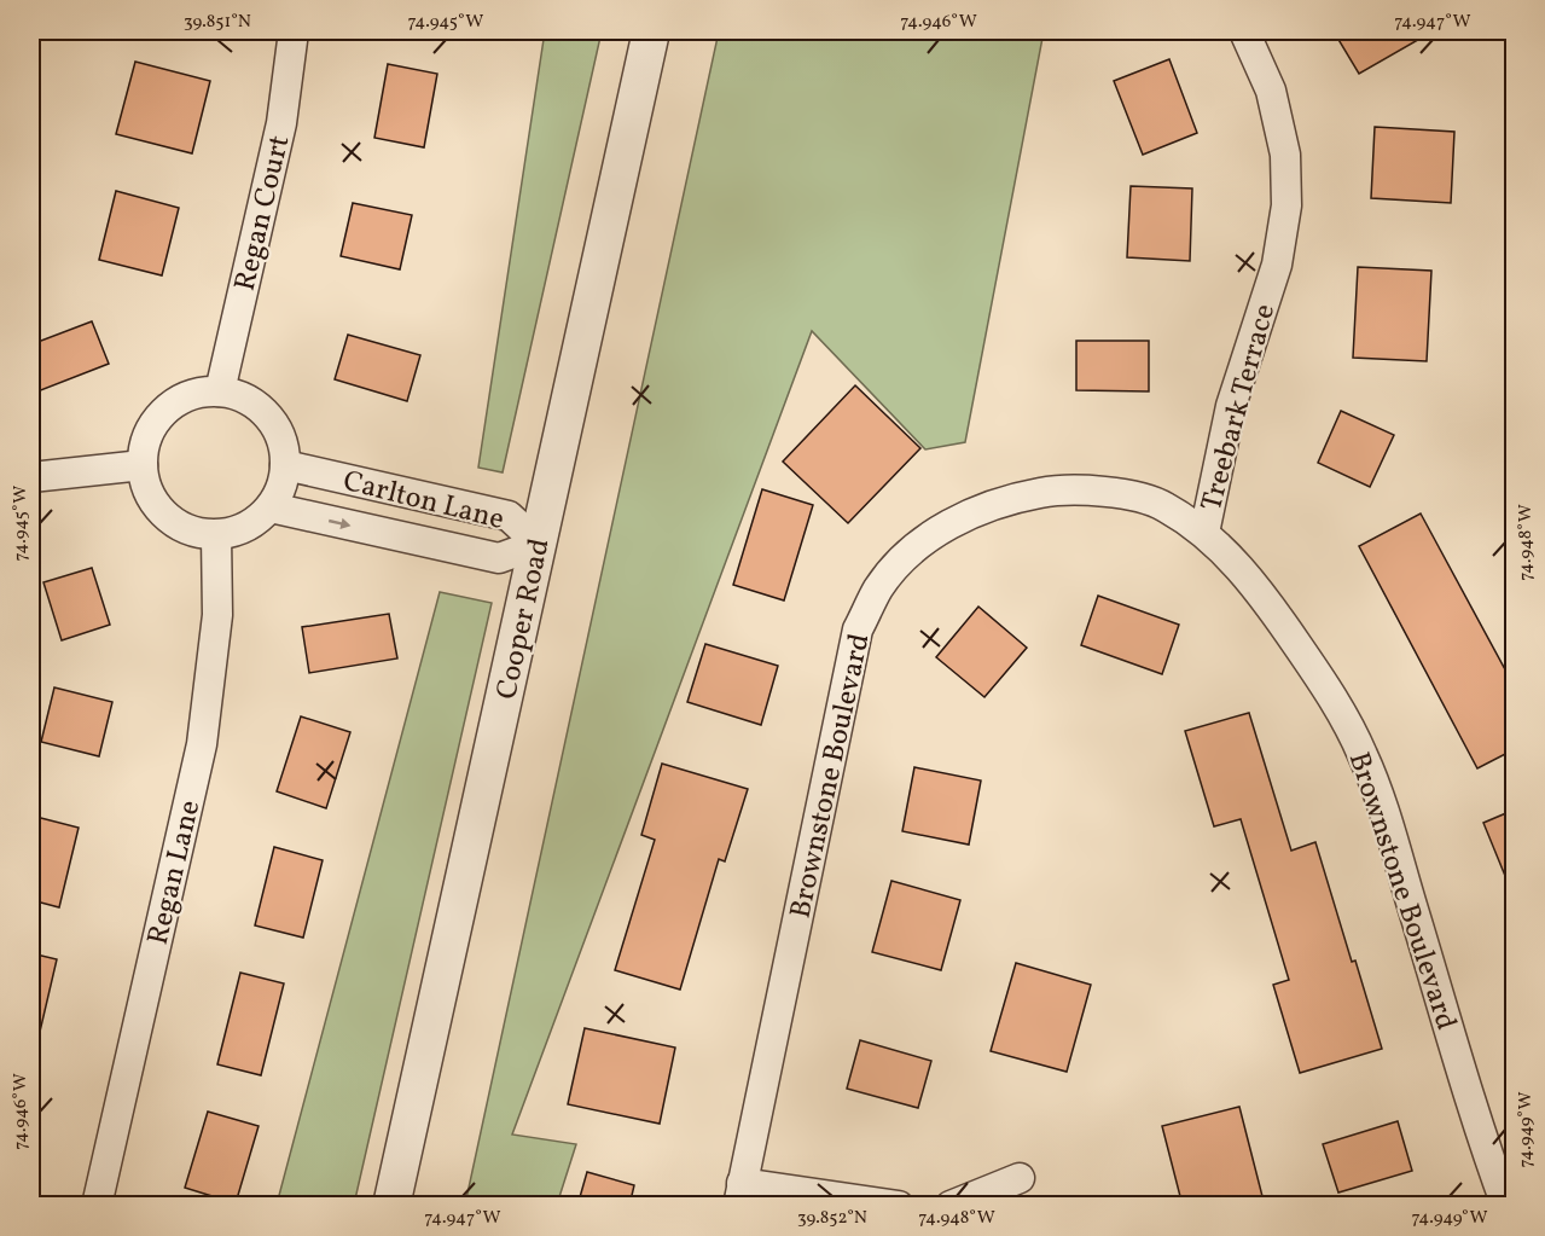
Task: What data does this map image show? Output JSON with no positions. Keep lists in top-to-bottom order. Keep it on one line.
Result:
{"streets":{"street":["Regan Court","Treebark Terrace","Carlton Lane","Cooper Road","Brownstone Boulevard","Regan Lane"]},"crossings":[["Regan Court","Carlton Lane"],["Regan Court","Regan Lane"],["Treebark Terrace","Brownstone Boulevard"],["Carlton Lane","Cooper Road"],["Carlton Lane","Regan Lane"]],"coordinates":["39.851°N","74.945°W","74.946°W","74.947°W","74.948°W","74.949°W","39.852°N"]}
